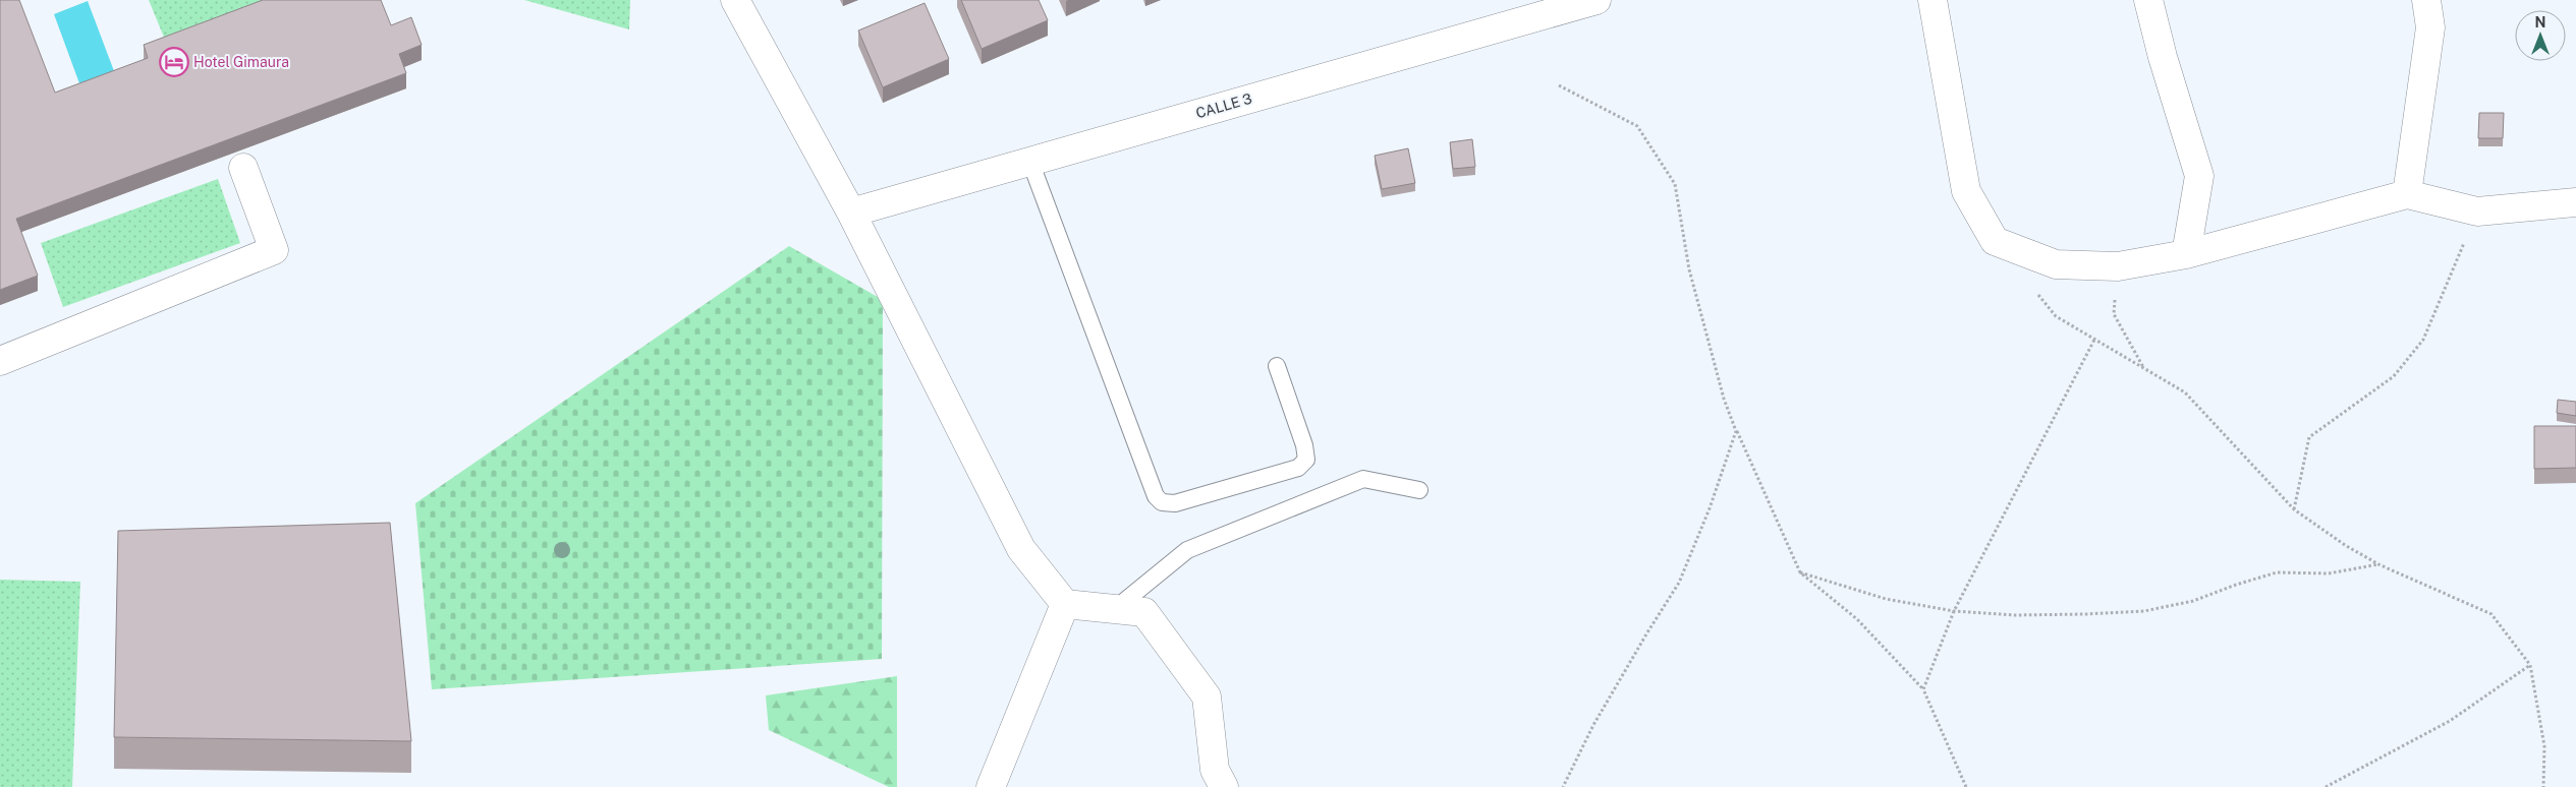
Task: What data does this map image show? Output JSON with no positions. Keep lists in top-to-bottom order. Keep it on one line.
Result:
{"streets":{"street":["CALLE 3"]},"places":{"hotel":["Hotel Gimaura"]},"north":"top"}
